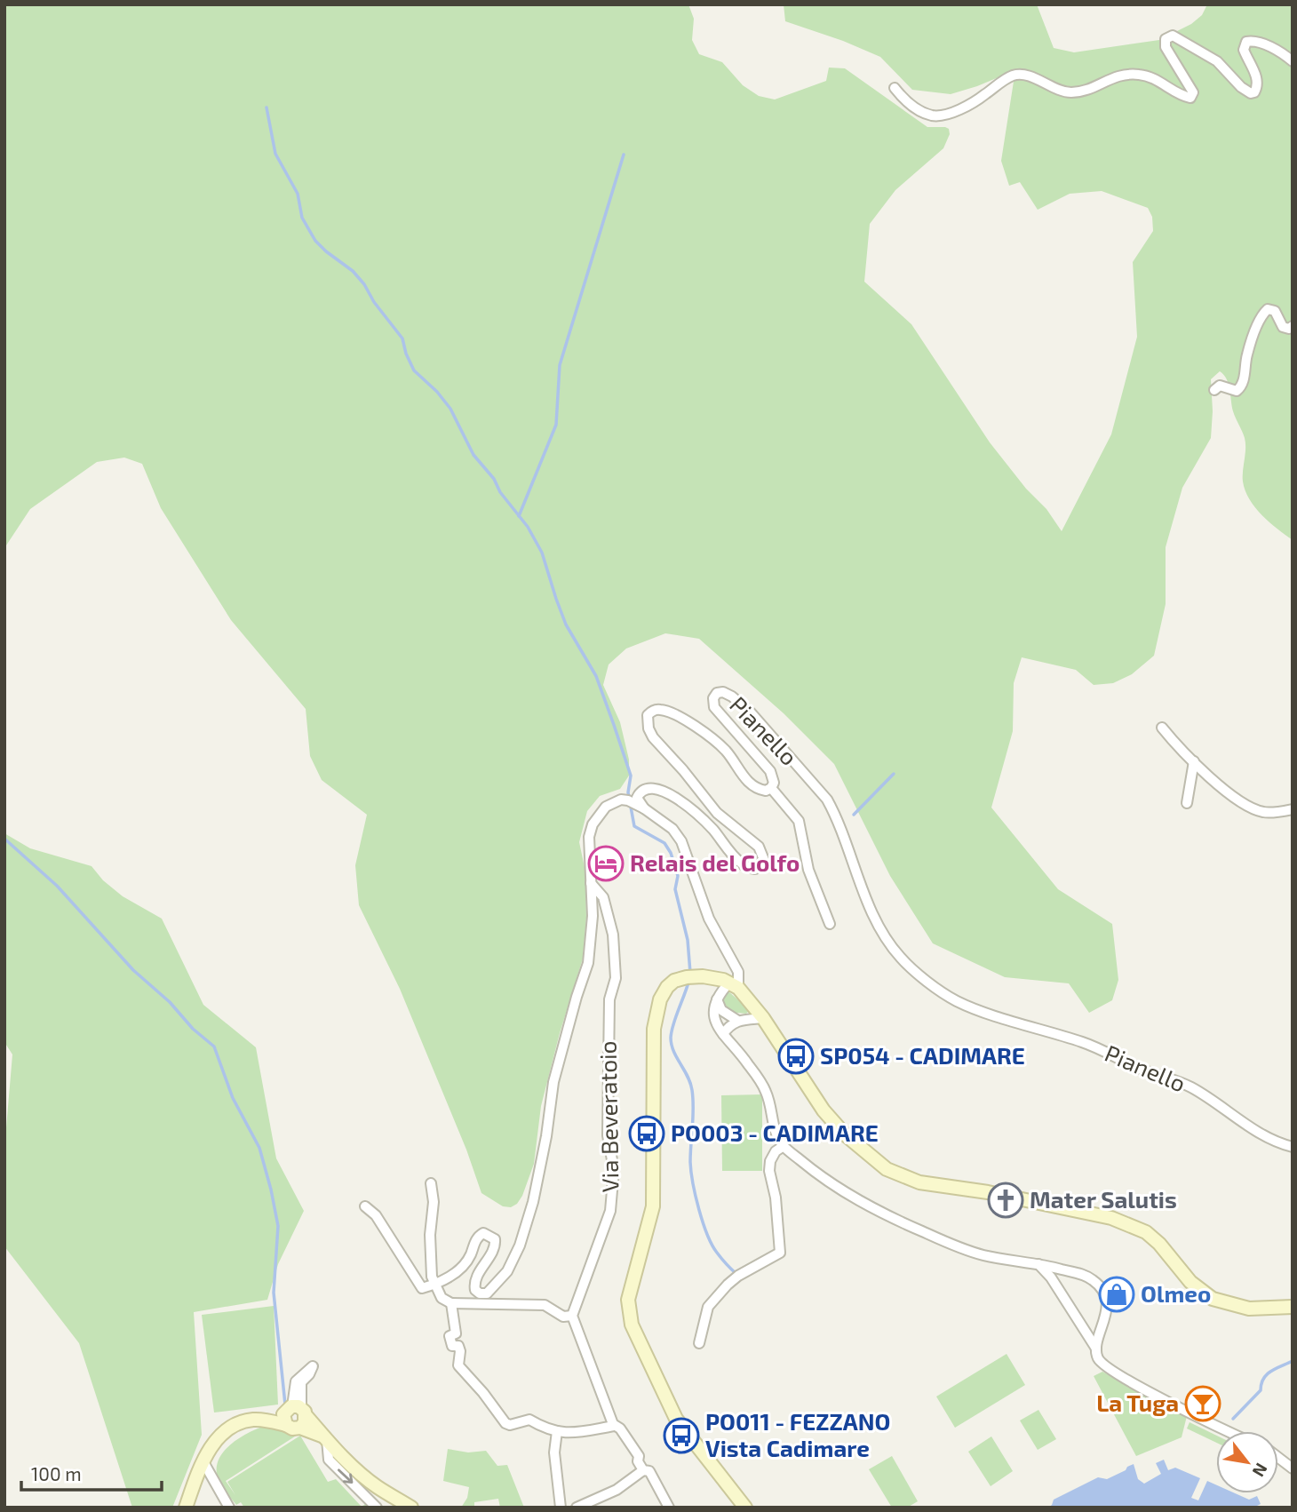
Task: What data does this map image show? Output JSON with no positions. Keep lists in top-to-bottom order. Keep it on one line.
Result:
{"streets":{"street":["Pianello","Via Beveratoio"]},"places":{"hotel":["Relais del Golfo"],"bus stop":["SP054 - CADIMARE","PO003 - CADIMARE","PO011 - FEZZANO Vista Cadimare"],"church":["Mater Salutis"],"shop":["Olmeo"],"bar":["La Tuga"]},"scale_bar":"100 m","north":"bottom right"}
